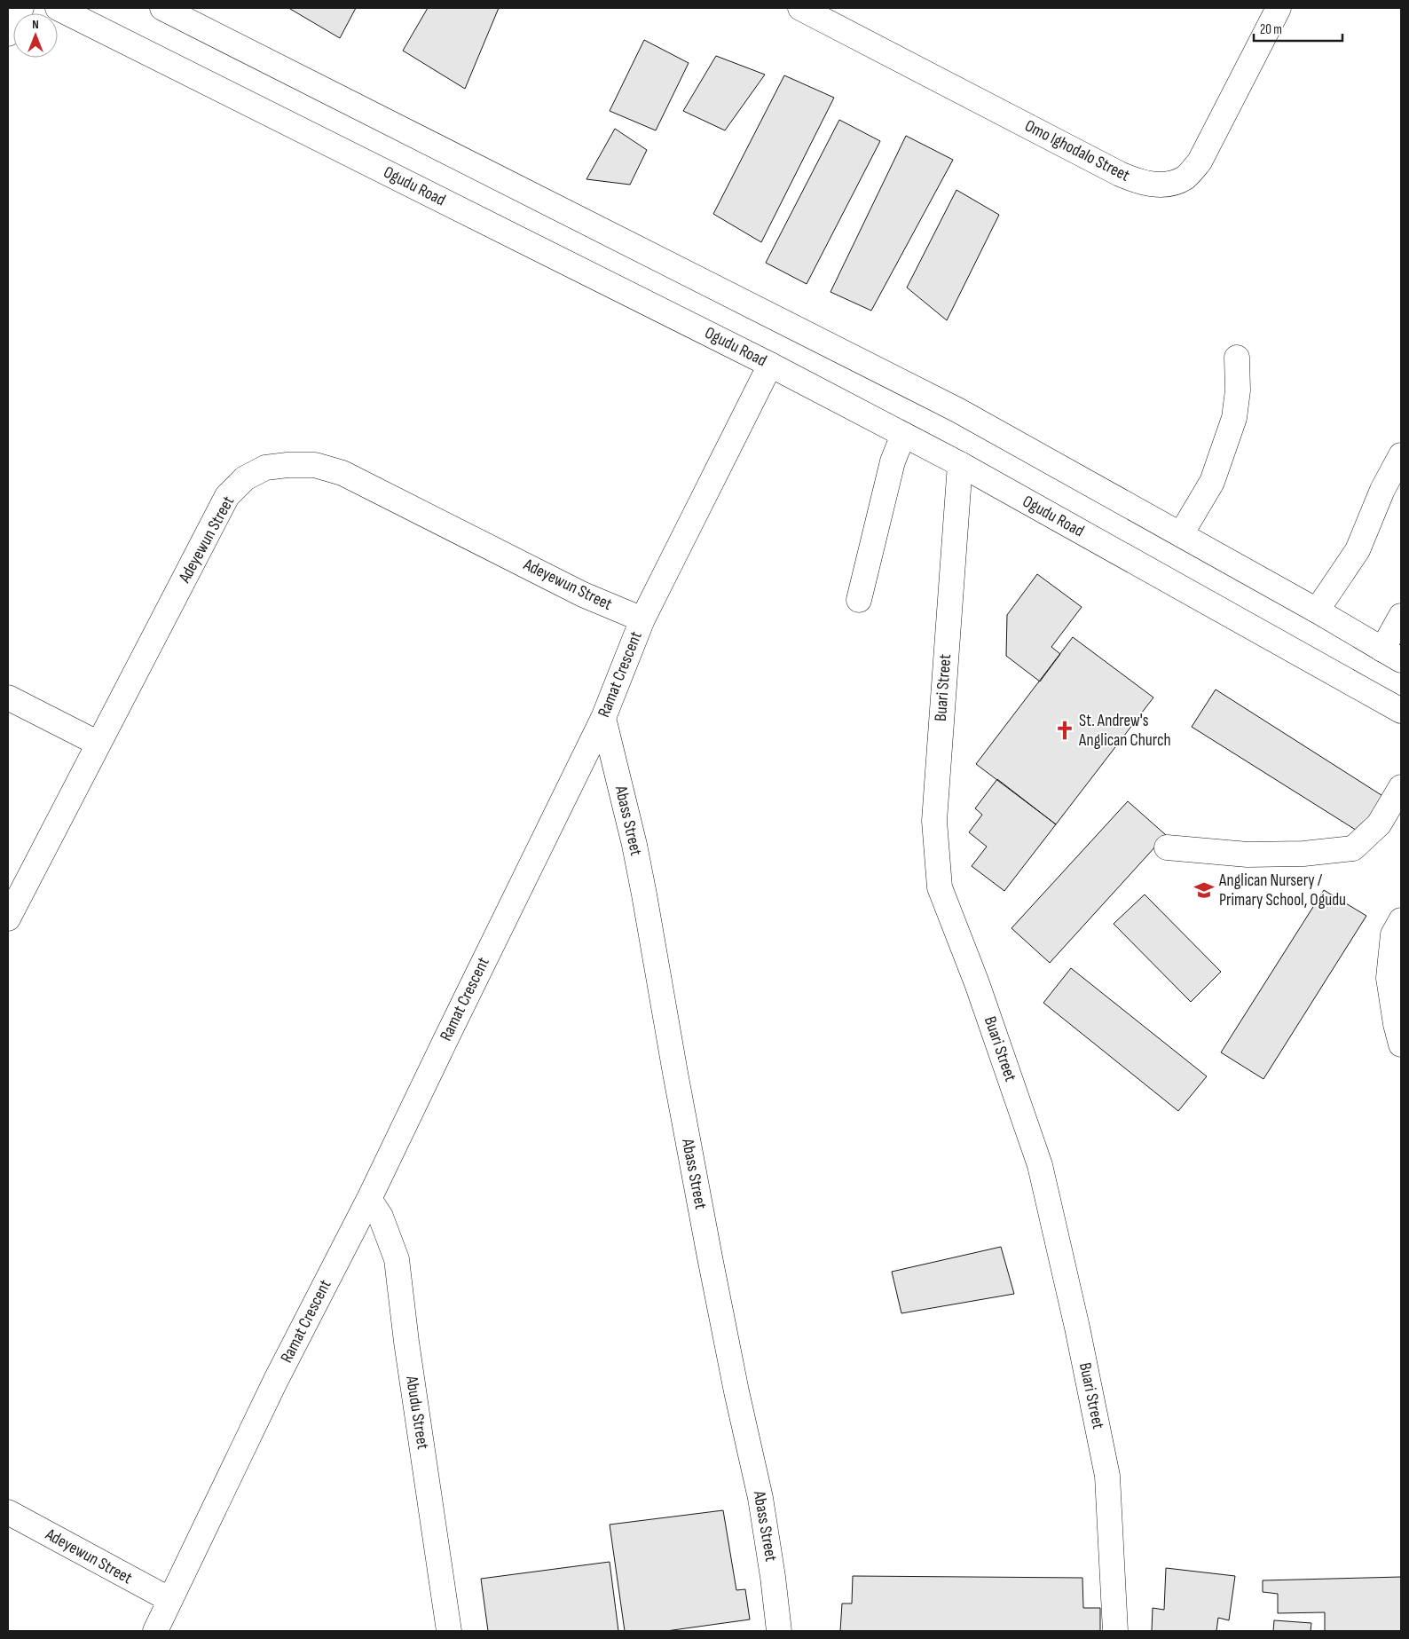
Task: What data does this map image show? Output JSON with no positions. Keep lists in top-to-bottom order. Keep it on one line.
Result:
{"streets":{"street":["Omo Ighodalo Street","Ogudu Road","Adeyewun Street","Ramat Crescent","Buari Street","Abass Street","Abudu Street"]},"crossings":[["Ogudu Road","Ramat Crescent"],["Ogudu Road","Buari Street"],["Adeyewun Street","Ramat Crescent"],["Ramat Crescent","Abass Street"],["Ramat Crescent","Abudu Street"]],"places":{"church":["St. Andrew's Anglican Church"],"school or university":["Anglican Nursery / Primary School, Ogudu"]},"scale_bar":"20 m","north":"top"}
